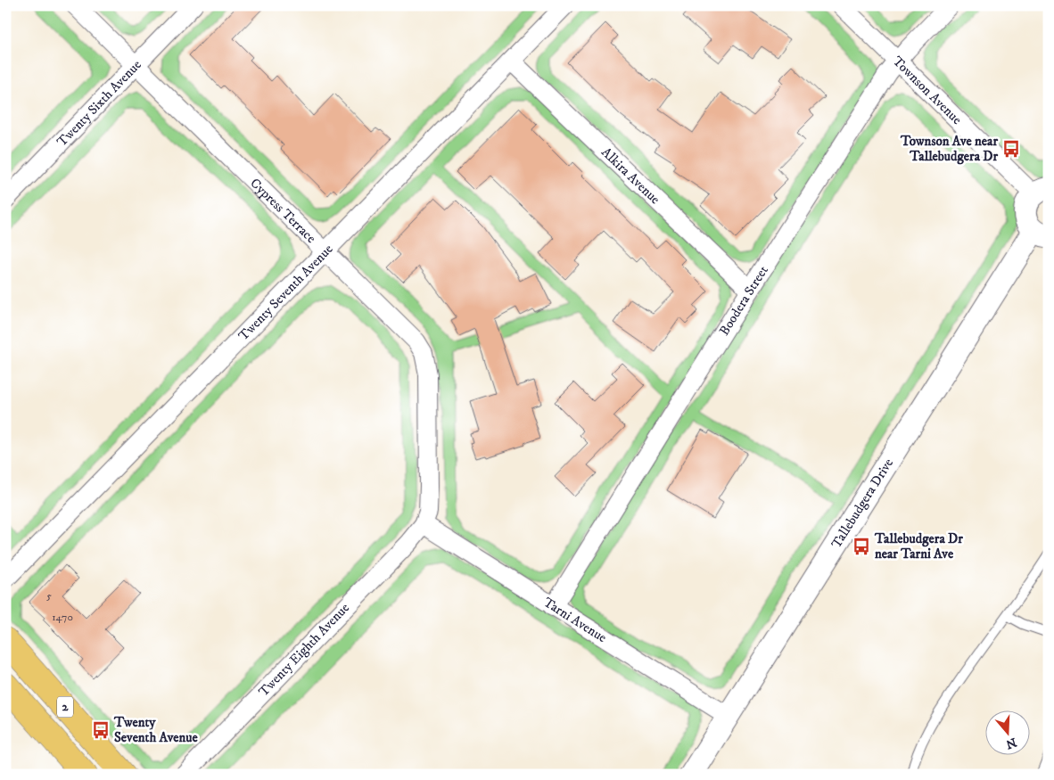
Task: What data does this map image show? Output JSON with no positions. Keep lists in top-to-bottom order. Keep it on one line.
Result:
{"streets":{"highway":["2"],"street":["Townson Avenue","Twenty Sixth Avenue","Alkira Avenue","Cypress Terrace","Twenty Seventh Avenue","Boodera Street","Tallebudgera Drive","Tarni Avenue","Twenty Eighth Avenue"]},"crossings":[["Townson Avenue","Boodera Street"],["Twenty Sixth Avenue","Cypress Terrace"],["Alkira Avenue","Twenty Seventh Avenue"],["Alkira Avenue","Boodera Street"],["Cypress Terrace","Twenty Seventh Avenue"],["Cypress Terrace","Tarni Avenue"],["Cypress Terrace","Twenty Eighth Avenue"],["Boodera Street","Tarni Avenue"],["Tallebudgera Drive","Tarni Avenue"],["Tarni Avenue","Twenty Eighth Avenue"]],"places":{"bus stop":["Townson Ave near Tallebudgera Dr","Tallebudgera Dr near Tarni Ave","Twenty Seventh Avenue"]},"house_numbers":["5","1470"],"north":"bottom"}
